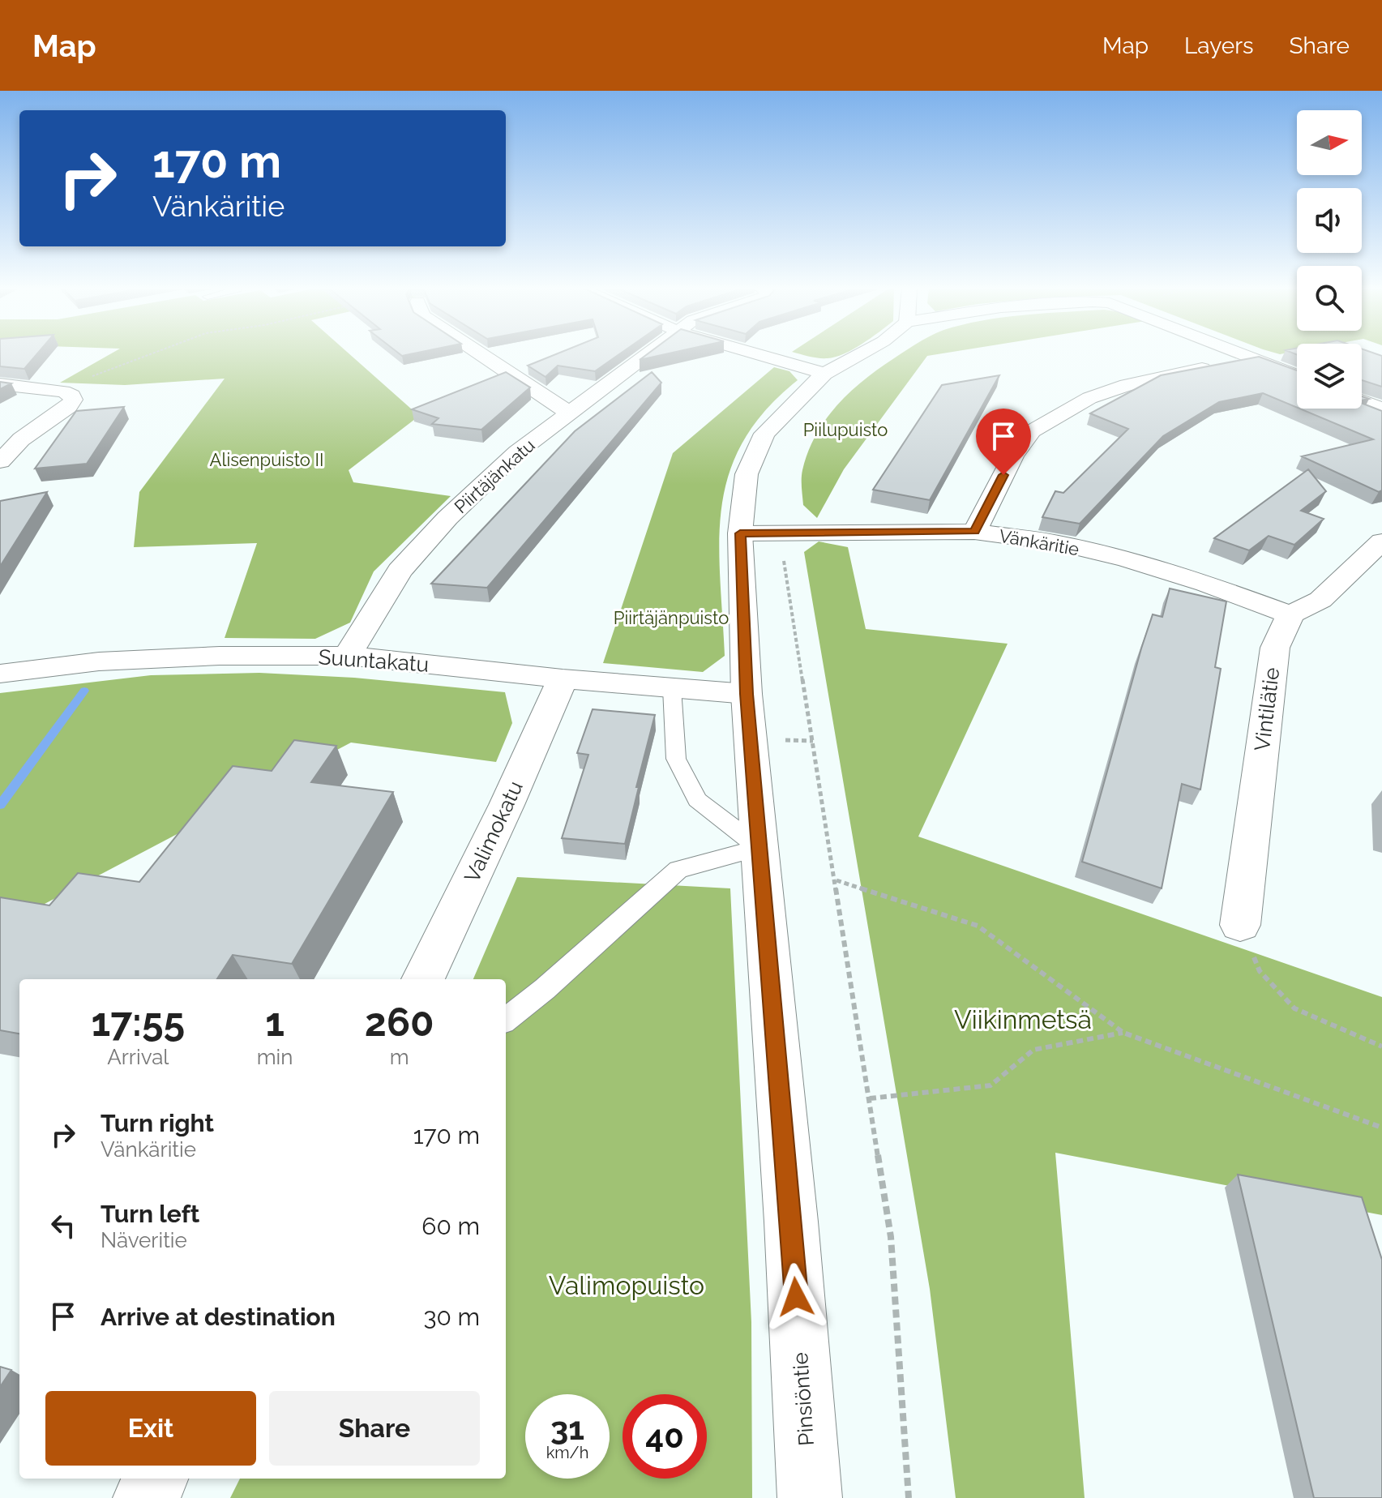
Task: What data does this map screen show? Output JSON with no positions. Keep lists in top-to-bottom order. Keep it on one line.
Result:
{"streets":{"street":["Piirtäjänkatu","Vänkäritie","Suuntakatu","Vintilätie","Valimokatu","Pinsiöntie"]},"crossings":[["Piirtäjänkatu","Suuntakatu"],["Vänkäritie","Vintilätie"],["Vänkäritie","Pinsiöntie"],["Suuntakatu","Valimokatu"],["Suuntakatu","Pinsiöntie"]],"parks":["Piilupuisto","Alisenpuisto II","Piirtäjänpuisto","Viikinmetsä","Valimopuisto"],"north":"right","page":{"header":"Map","nav":["Map","Layers","Share"],"turn":["170 m","Vänkäritie"],"eta":["17:55","Arrival","1","min","260","m"],"list":[{"name":"Turn right","note":"Vänkäritie","value":"170 m"},{"name":"Turn left","note":"Näveritie","value":"60 m"},{"name":"Arrive at destination","value":"30 m"}],"buttons":["Exit","Share"],"speed":"31 km/h","limit":"40"}}
